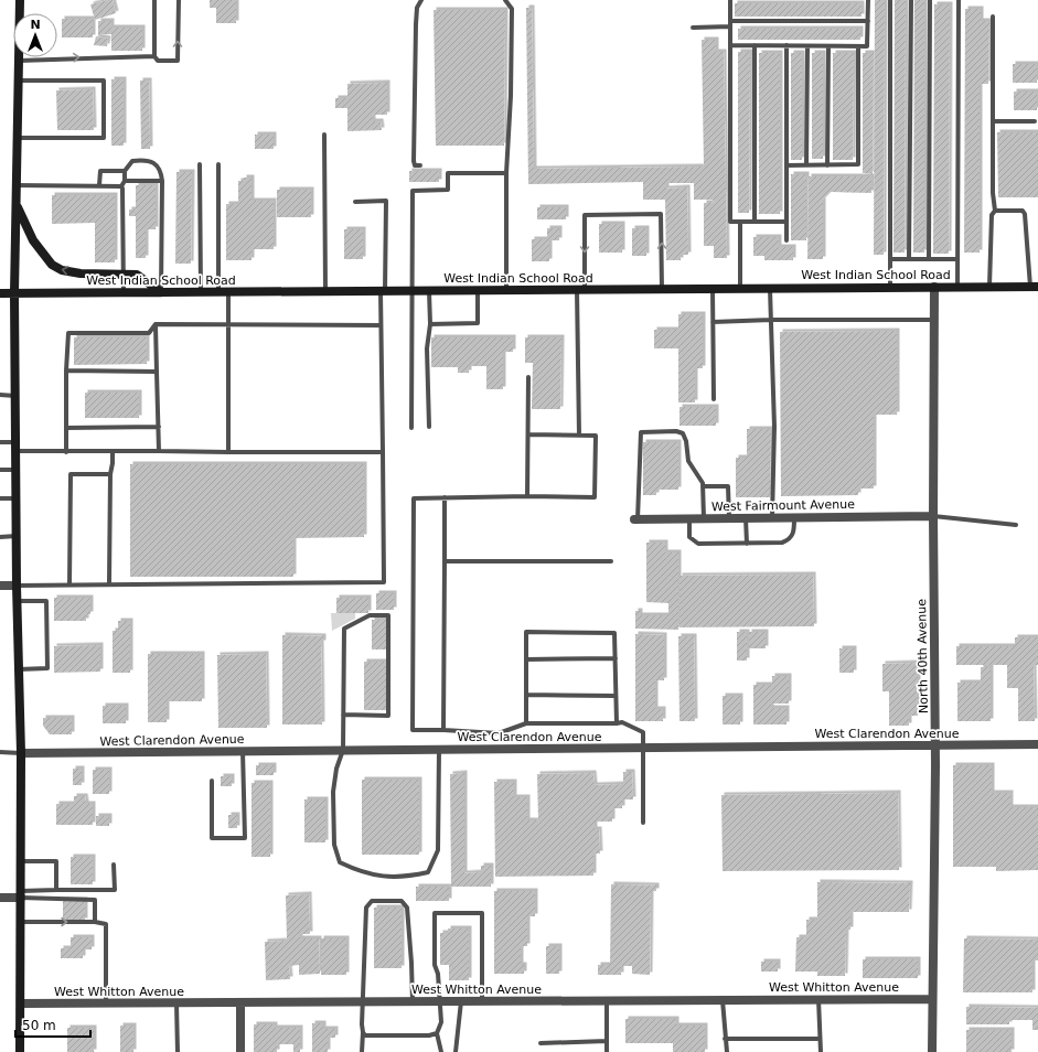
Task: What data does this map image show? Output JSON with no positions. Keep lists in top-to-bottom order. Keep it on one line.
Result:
{"streets":{"main road":["West Indian School Road"],"street":["West Fairmount Avenue","North 40th Avenue","West Clarendon Avenue","West Whitton Avenue"]},"crossings":[["West Indian School Road","North 40th Avenue"],["West Fairmount Avenue","North 40th Avenue"],["North 40th Avenue","West Clarendon Avenue"],["North 40th Avenue","West Whitton Avenue"]],"scale_bar":"50 m","north":"top"}
